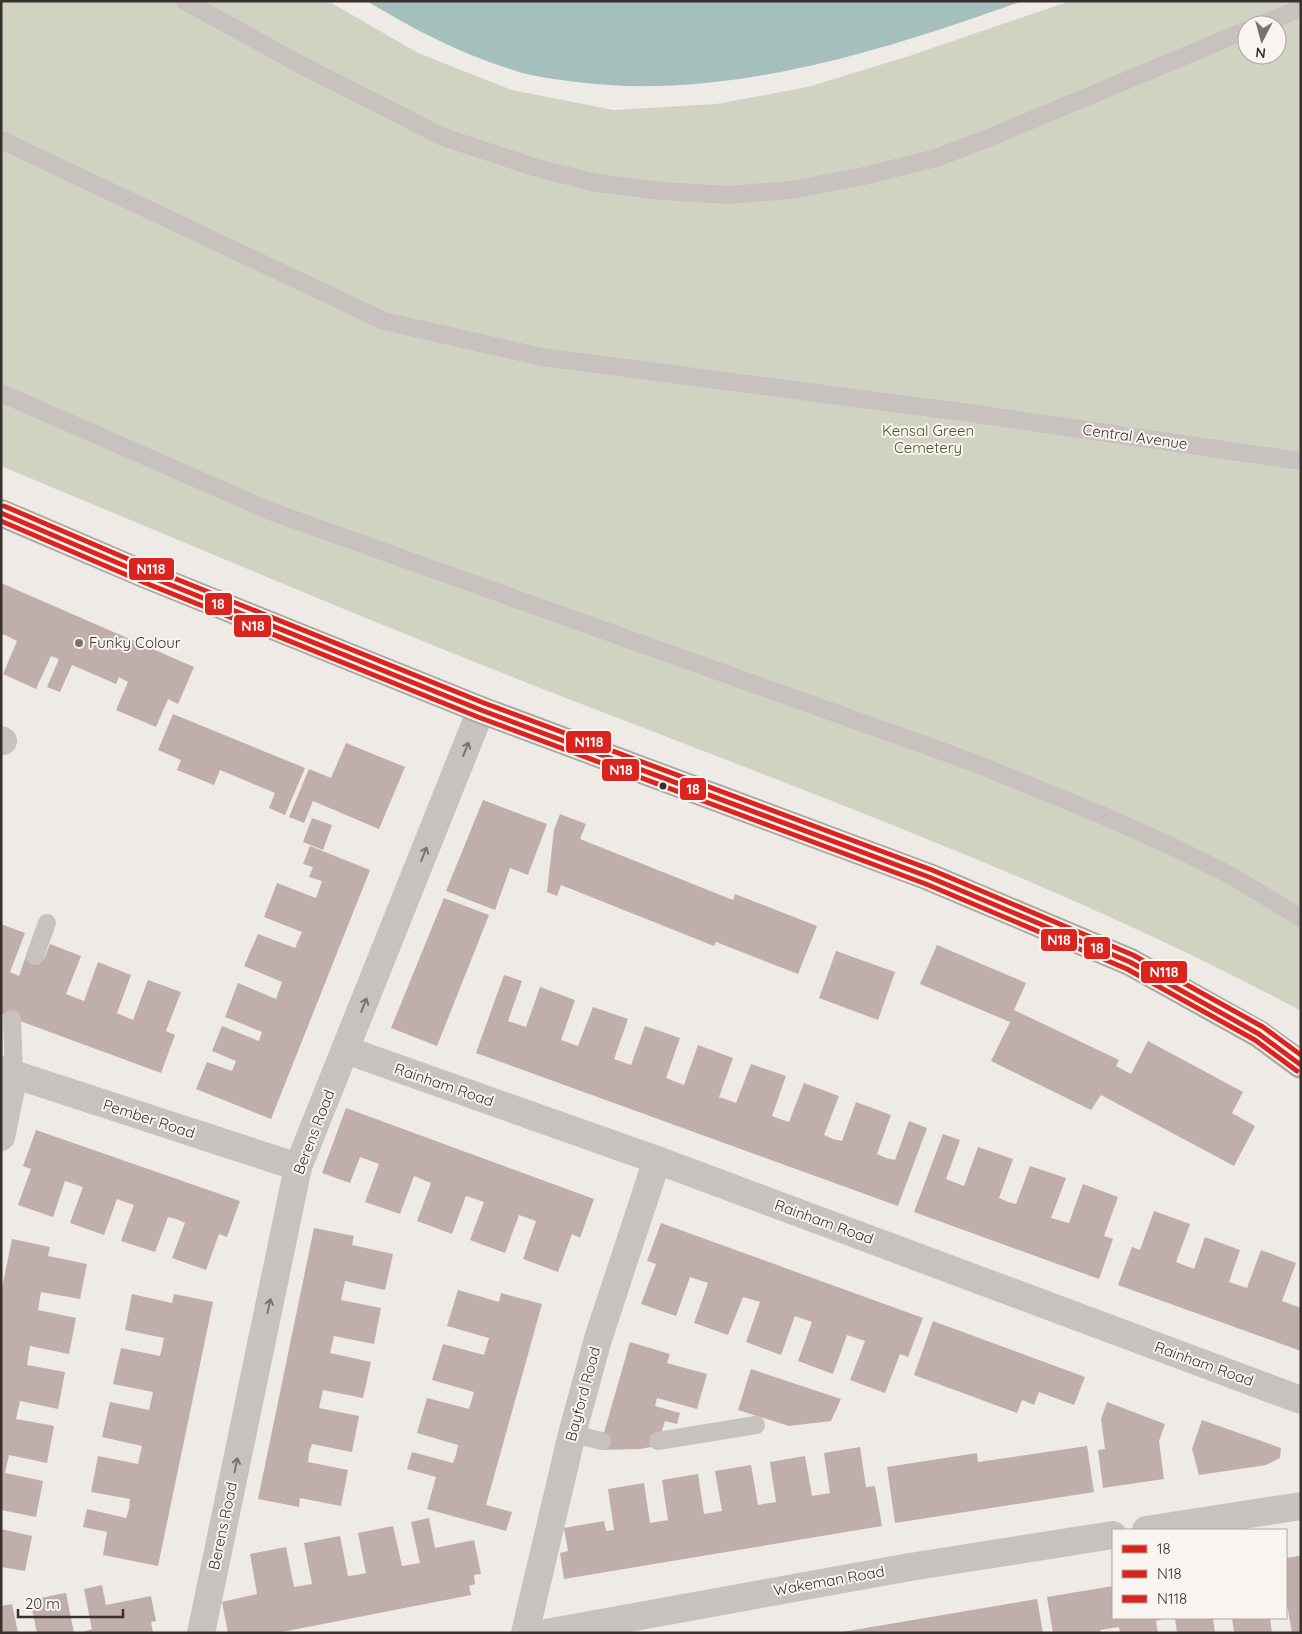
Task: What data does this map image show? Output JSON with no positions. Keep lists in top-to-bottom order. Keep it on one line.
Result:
{"streets":{"street":["Rainham Road","Pember Road","Berens Road","Bayford Road","Wakeman Road"],"lane":["Central Avenue"]},"crossings":[["Rainham Road","Berens Road"],["Rainham Road","Bayford Road"],["Pember Road","Berens Road"]],"one_way":["Berens Road"],"parks":["Kensal Green Cemetery"],"places":["Funky Colour"],"lines":["transit line N118","transit line 18","transit line N18"],"legend":["18","N18","N118"],"scale_bar":"20 m","north":"bottom"}
